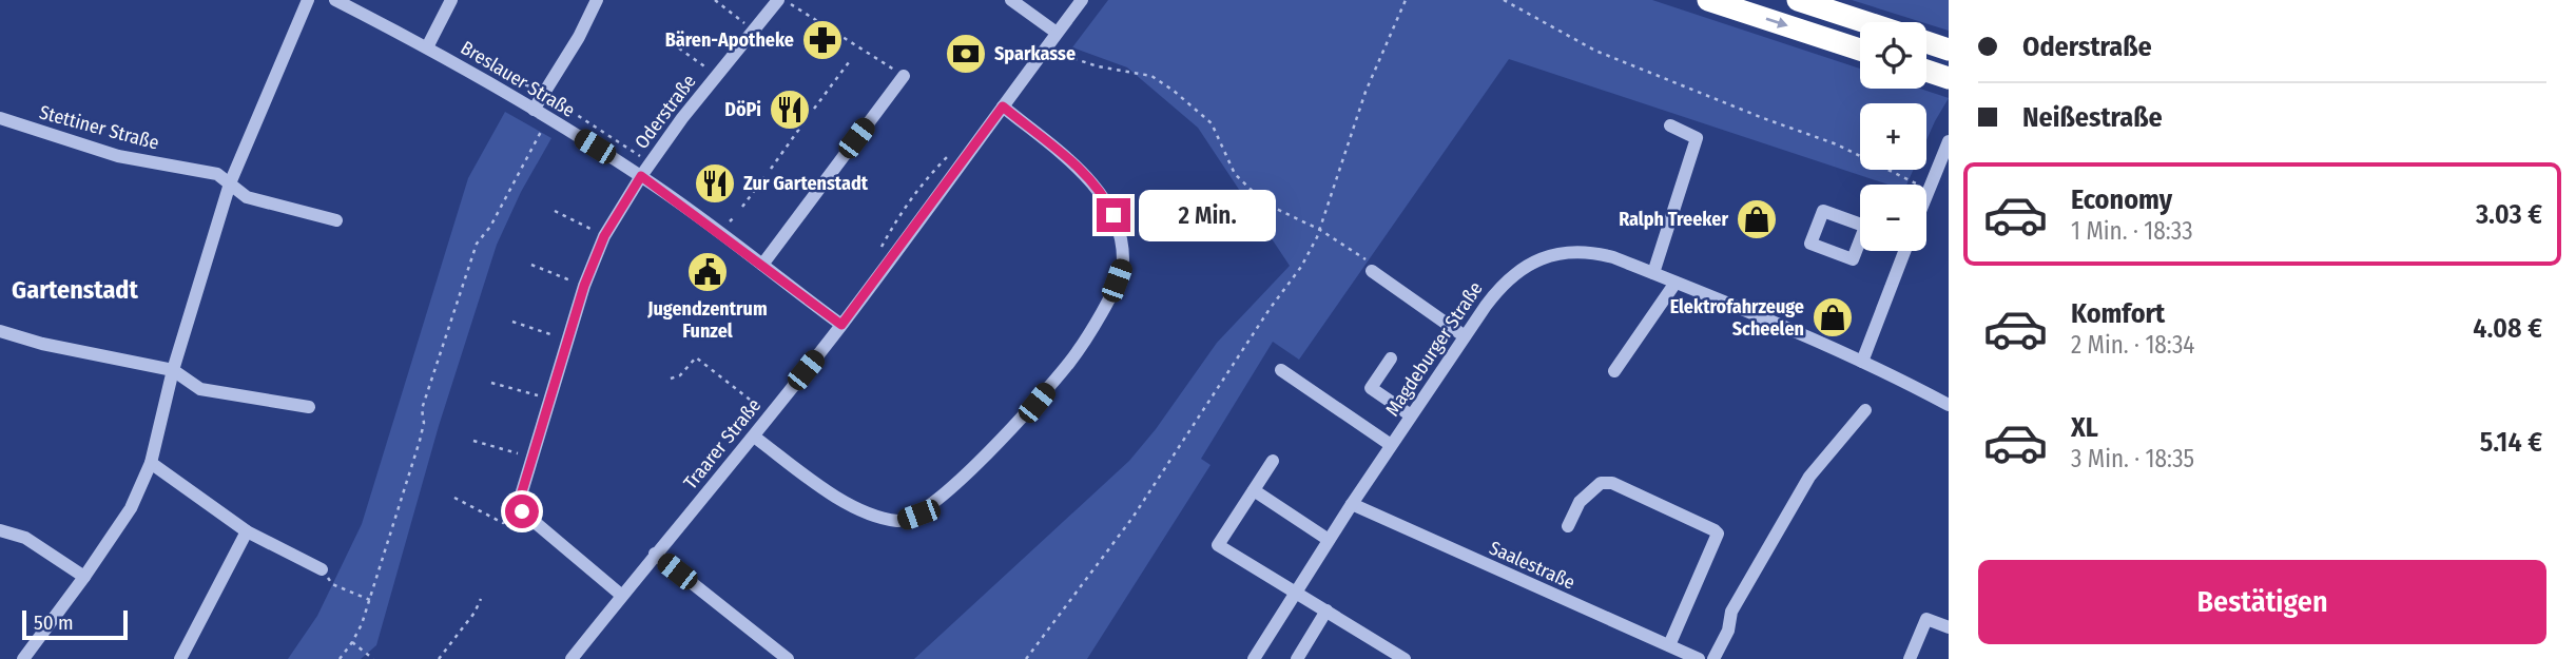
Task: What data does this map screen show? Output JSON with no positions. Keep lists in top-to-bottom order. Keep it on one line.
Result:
{"streets":{"street":["Breslauer Straße","Oderstraße","Stettiner Straße","Magdeburger Straße","Traarer Straße","Saalestraße"]},"crossings":[["Breslauer Straße","Oderstraße"],["Breslauer Straße","Traarer Straße"],["Magdeburger Straße","Saalestraße"]],"districts":["Gartenstadt"],"places":{"pharmacy":["Bären-Apotheke"],"bank":["Sparkasse"],"restaurant":["DöPi","Zur Gartenstadt"],"shop":["Ralph Treeker","Elektrofahrzeuge Scheelen"],"public building":["Jugendzentrum Funzel"]},"scale_bar":"50 m","page":{"banner":["Oderstraße","Neißestraße"],"map_buttons":["+","−"],"list":[{"name":"Economy","note":"1 Min. · 18:33","value":"3.03 €"},{"name":"Komfort","note":"2 Min. · 18:34","value":"4.08 €"},{"name":"XL","note":"3 Min. · 18:35","value":"5.14 €"}],"bubble":"2 Min.","buttons":"Bestätigen","scale":"50 m"}}
